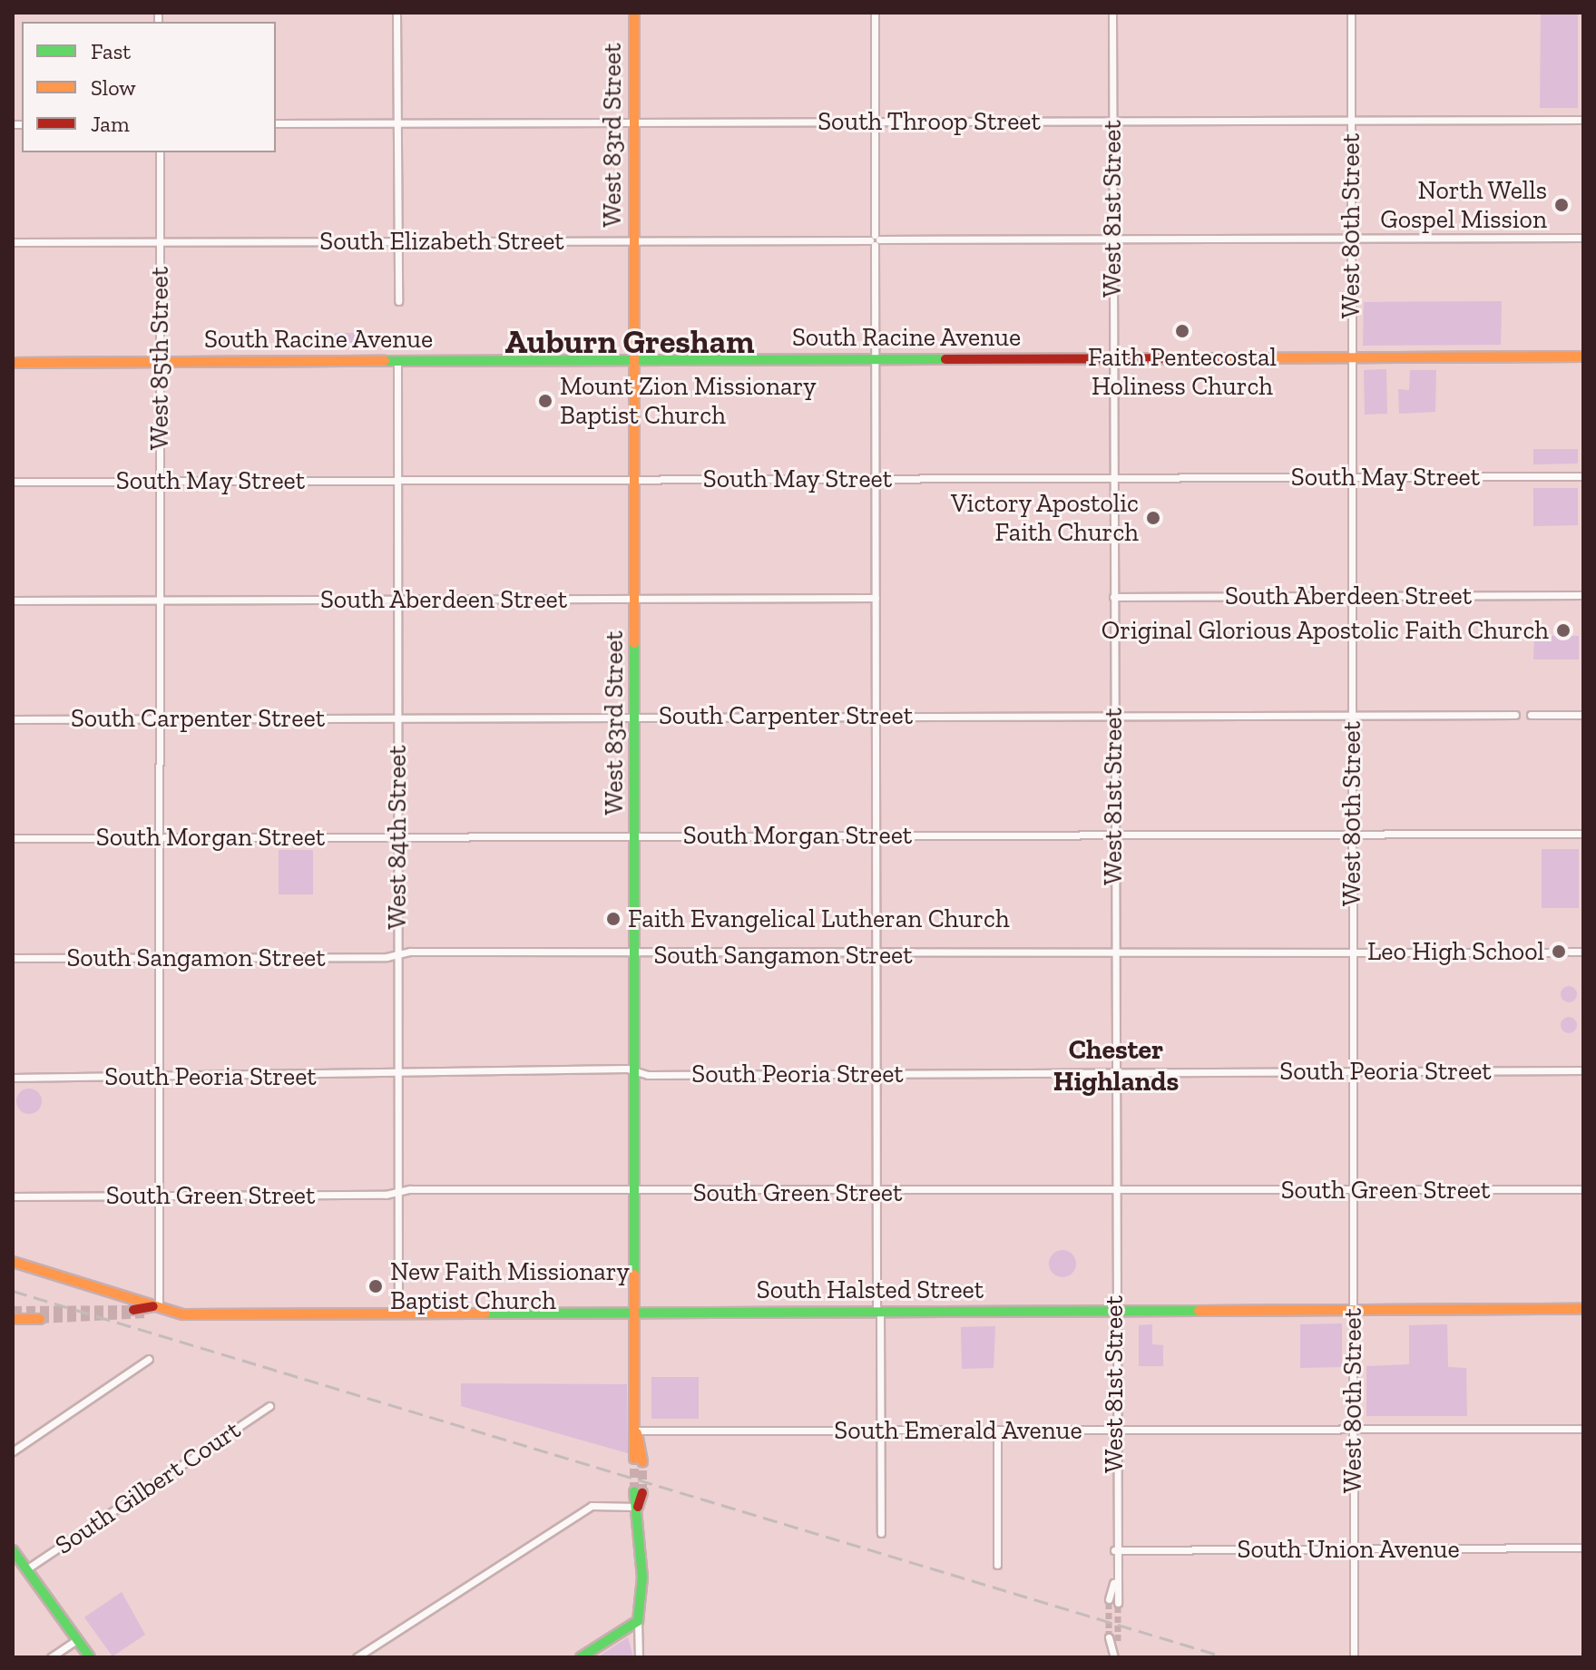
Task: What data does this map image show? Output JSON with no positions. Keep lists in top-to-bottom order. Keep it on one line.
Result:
{"streets":{"street":["South Throop Street","West 83rd Street","West 81st Street","West 80th Street","South Elizabeth Street","South Racine Avenue","West 85th Street","South May Street","South Aberdeen Street","South Carpenter Street","South Morgan Street","West 84th Street","South Sangamon Street","South Peoria Street","South Green Street","South Halsted Street","South Emerald Avenue","South Gilbert Court","South Union Avenue"]},"crossings":[["South Throop Street","West 83rd Street"],["South Throop Street","West 81st Street"],["South Throop Street","West 80th Street"],["West 83rd Street","South Elizabeth Street"],["West 83rd Street","South Racine Avenue"],["West 83rd Street","South May Street"],["West 83rd Street","South Aberdeen Street"],["West 83rd Street","South Carpenter Street"],["West 83rd Street","South Morgan Street"],["West 83rd Street","South Sangamon Street"],["West 83rd Street","South Peoria Street"],["West 83rd Street","South Green Street"],["West 83rd Street","South Halsted Street"],["West 83rd Street","South Emerald Avenue"],["West 81st Street","South Elizabeth Street"],["West 81st Street","South Racine Avenue"],["West 81st Street","South May Street"],["West 81st Street","South Aberdeen Street"],["West 81st Street","South Carpenter Street"],["West 81st Street","South Morgan Street"],["West 81st Street","South Sangamon Street"],["West 81st Street","South Peoria Street"],["West 81st Street","South Green Street"],["West 81st Street","South Halsted Street"],["West 81st Street","South Emerald Avenue"],["West 81st Street","South Union Avenue"],["West 80th Street","South Elizabeth Street"],["West 80th Street","South Racine Avenue"],["West 80th Street","South May Street"],["West 80th Street","South Aberdeen Street"],["West 80th Street","South Carpenter Street"],["West 80th Street","South Morgan Street"],["West 80th Street","South Sangamon Street"],["West 80th Street","South Peoria Street"],["West 80th Street","South Green Street"],["West 80th Street","South Halsted Street"],["West 80th Street","South Emerald Avenue"],["West 80th Street","South Union Avenue"],["South Elizabeth Street","West 85th Street"],["South Racine Avenue","West 85th Street"],["South Racine Avenue","West 84th Street"],["West 85th Street","South May Street"],["West 85th Street","South Aberdeen Street"],["West 85th Street","South Carpenter Street"],["West 85th Street","South Morgan Street"],["West 85th Street","South Sangamon Street"],["West 85th Street","South Peoria Street"],["West 85th Street","South Green Street"],["West 85th Street","South Halsted Street"],["South May Street","West 84th Street"],["South Aberdeen Street","West 84th Street"],["South Carpenter Street","West 84th Street"],["South Morgan Street","West 84th Street"],["West 84th Street","South Sangamon Street"],["West 84th Street","South Peoria Street"],["West 84th Street","South Green Street"],["West 84th Street","South Halsted Street"]],"districts":["Auburn Gresham","Chester Highlands"],"places":["North Wells Gospel Mission","Faith Pentecostal Holiness Church","Mount Zion Missionary Baptist Church","Victory Apostolic Faith Church","Original Glorious Apostolic Faith Church","Faith Evangelical Lutheran Church","Leo High School","New Faith Missionary Baptist Church"],"legend":["Fast","Slow","Jam"]}
